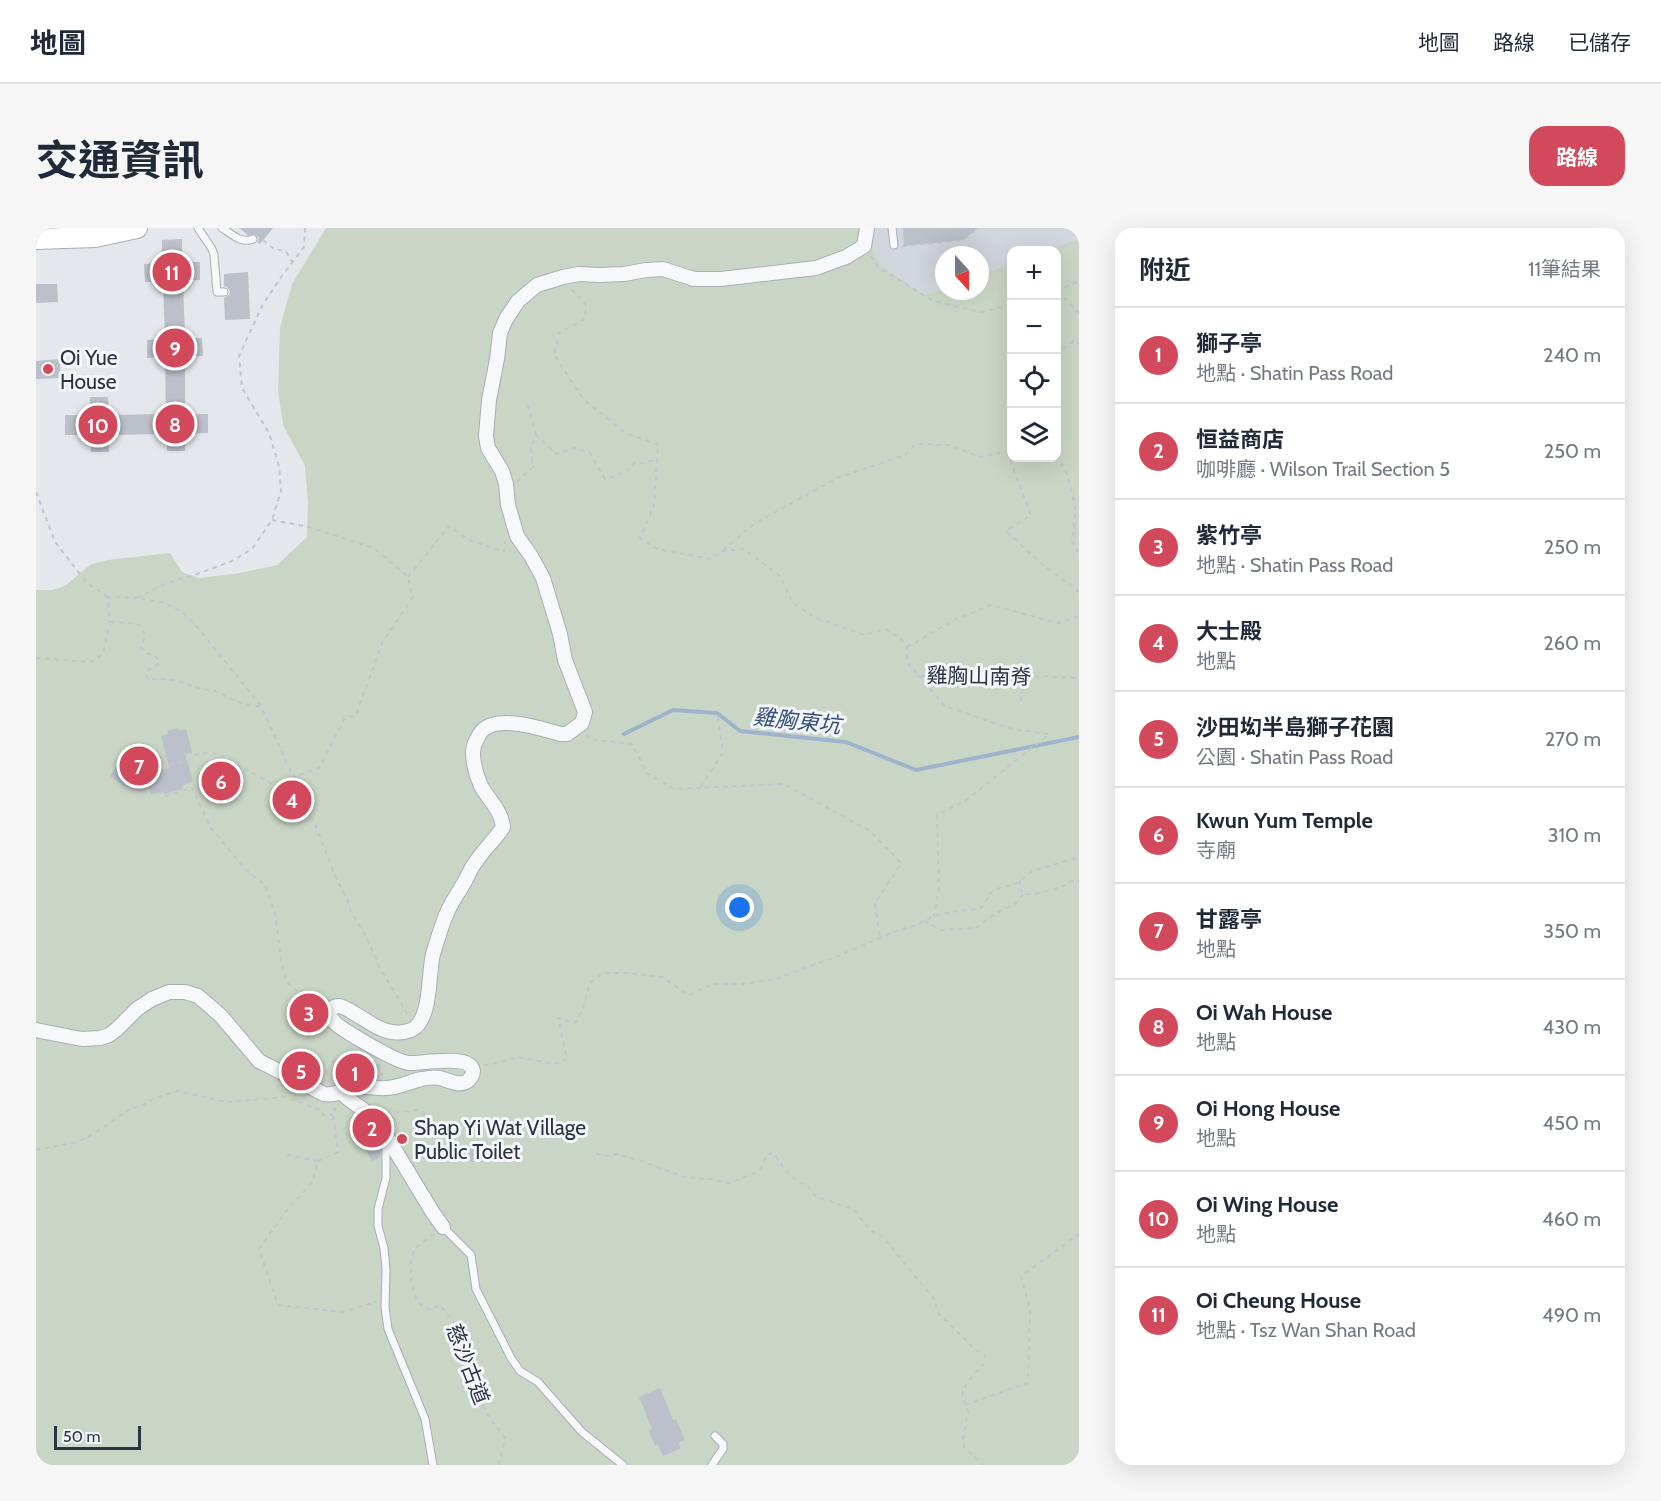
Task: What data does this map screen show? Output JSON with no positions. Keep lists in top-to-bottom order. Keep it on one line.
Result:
{"streets":{"path":["雞胸山南脊","慈沙古道"]},"water":["雞胸東坑"],"places":["Oi Yue House","Shap Yi Wat Village Public Toilet"],"scale_bar":"50 m","north":"bottom","page":{"header":"地圖","nav":["地圖","路線","已儲存"],"title":"交通資訊","buttons":"路線","heading":["附近","11筆結果"],"map_buttons":["+","−"],"pins":["11","9","8","10","7","6","4","3","5","1","2"],"list":[{"mark":"1","name":"獅子亭","note":"地點 · Shatin Pass Road","value":"240 m"},{"mark":"2","name":"恒益商店","note":"咖啡廳 · Wilson Trail Section 5","value":"250 m"},{"mark":"3","name":"紫竹亭","note":"地點 · Shatin Pass Road","value":"250 m"},{"mark":"4","name":"大士殿","note":"地點","value":"260 m"},{"mark":"5","name":"沙田㘭半島獅子花園","note":"公園 · Shatin Pass Road","value":"270 m"},{"mark":"6","name":"Kwun Yum Temple","note":"寺廟","value":"310 m"},{"mark":"7","name":"甘露亭","note":"地點","value":"350 m"},{"mark":"8","name":"Oi Wah House","note":"地點","value":"430 m"},{"mark":"9","name":"Oi Hong House","note":"地點","value":"450 m"},{"mark":"10","name":"Oi Wing House","note":"地點","value":"460 m"},{"mark":"11","name":"Oi Cheung House","note":"地點 · Tsz Wan Shan Road","value":"490 m"}],"scale":"50 m"}}
